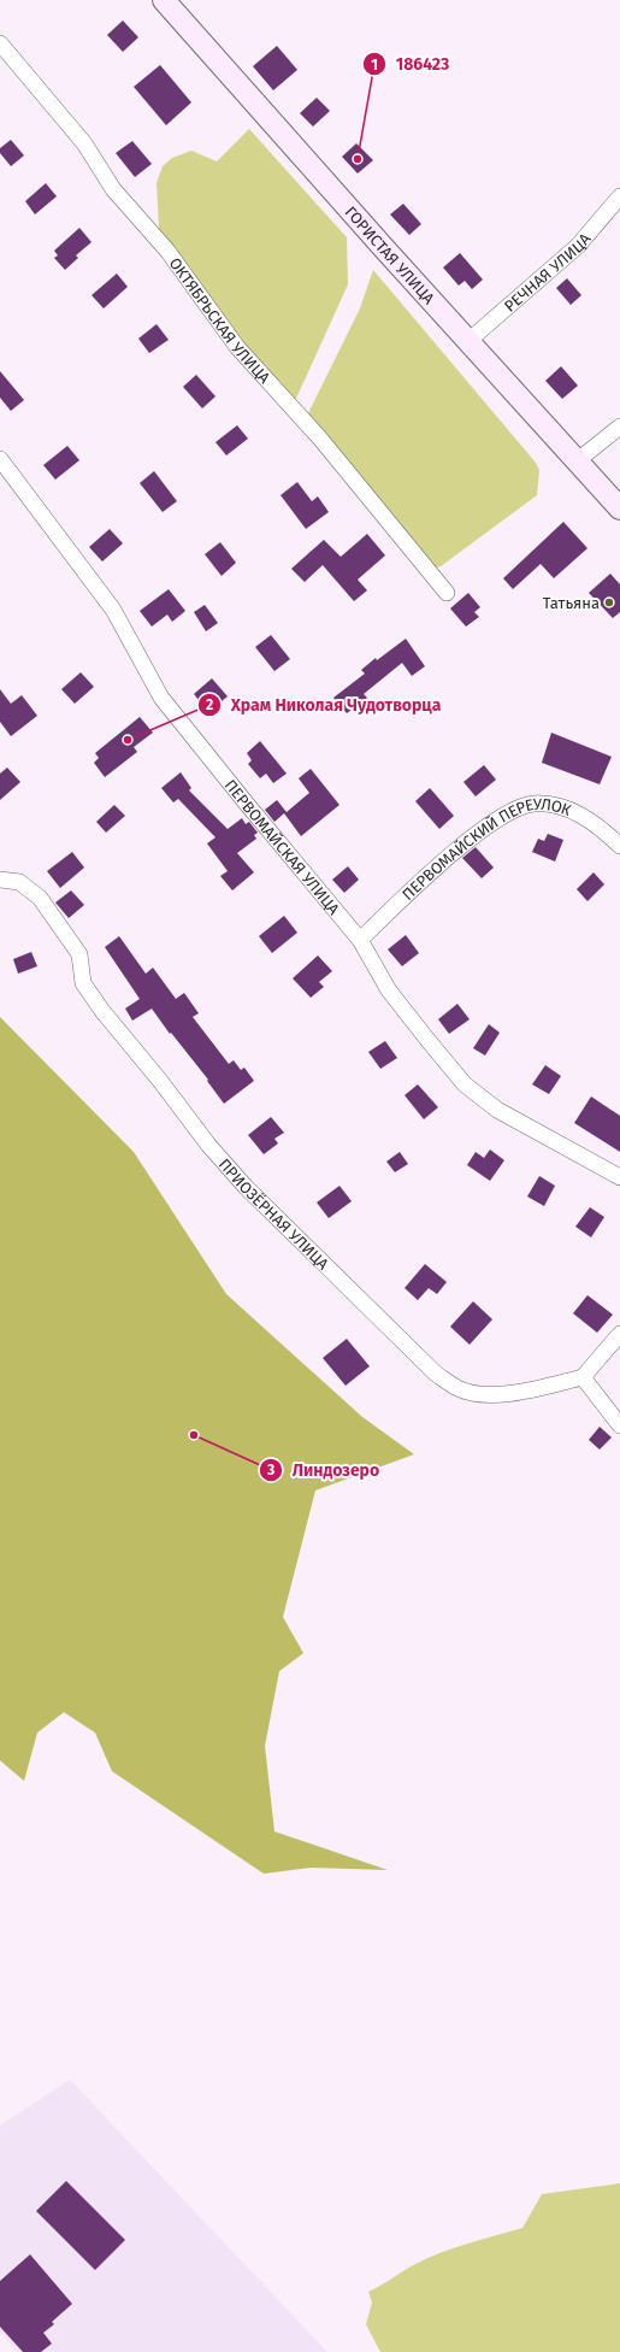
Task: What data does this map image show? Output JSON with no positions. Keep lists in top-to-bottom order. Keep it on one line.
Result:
{"streets":{"street":["ГОРИСТАЯ УЛИЦА","РЕЧНАЯ УЛИЦА","ОКТЯБРЬСКАЯ УЛИЦА","ПЕРВОМАЙСКАЯ УЛИЦА","ПЕРВОМАЙСКИЙ ПЕРЕУЛОК","ПРИОЗЁРНАЯ УЛИЦА"]},"crossings":[["ГОРИСТАЯ УЛИЦА","РЕЧНАЯ УЛИЦА"],["ПЕРВОМАЙСКАЯ УЛИЦА","ПЕРВОМАЙСКИЙ ПЕРЕУЛОК"]],"places":["186423","Татьяна","Храм Николая Чудотворца","Линдозеро"]}
